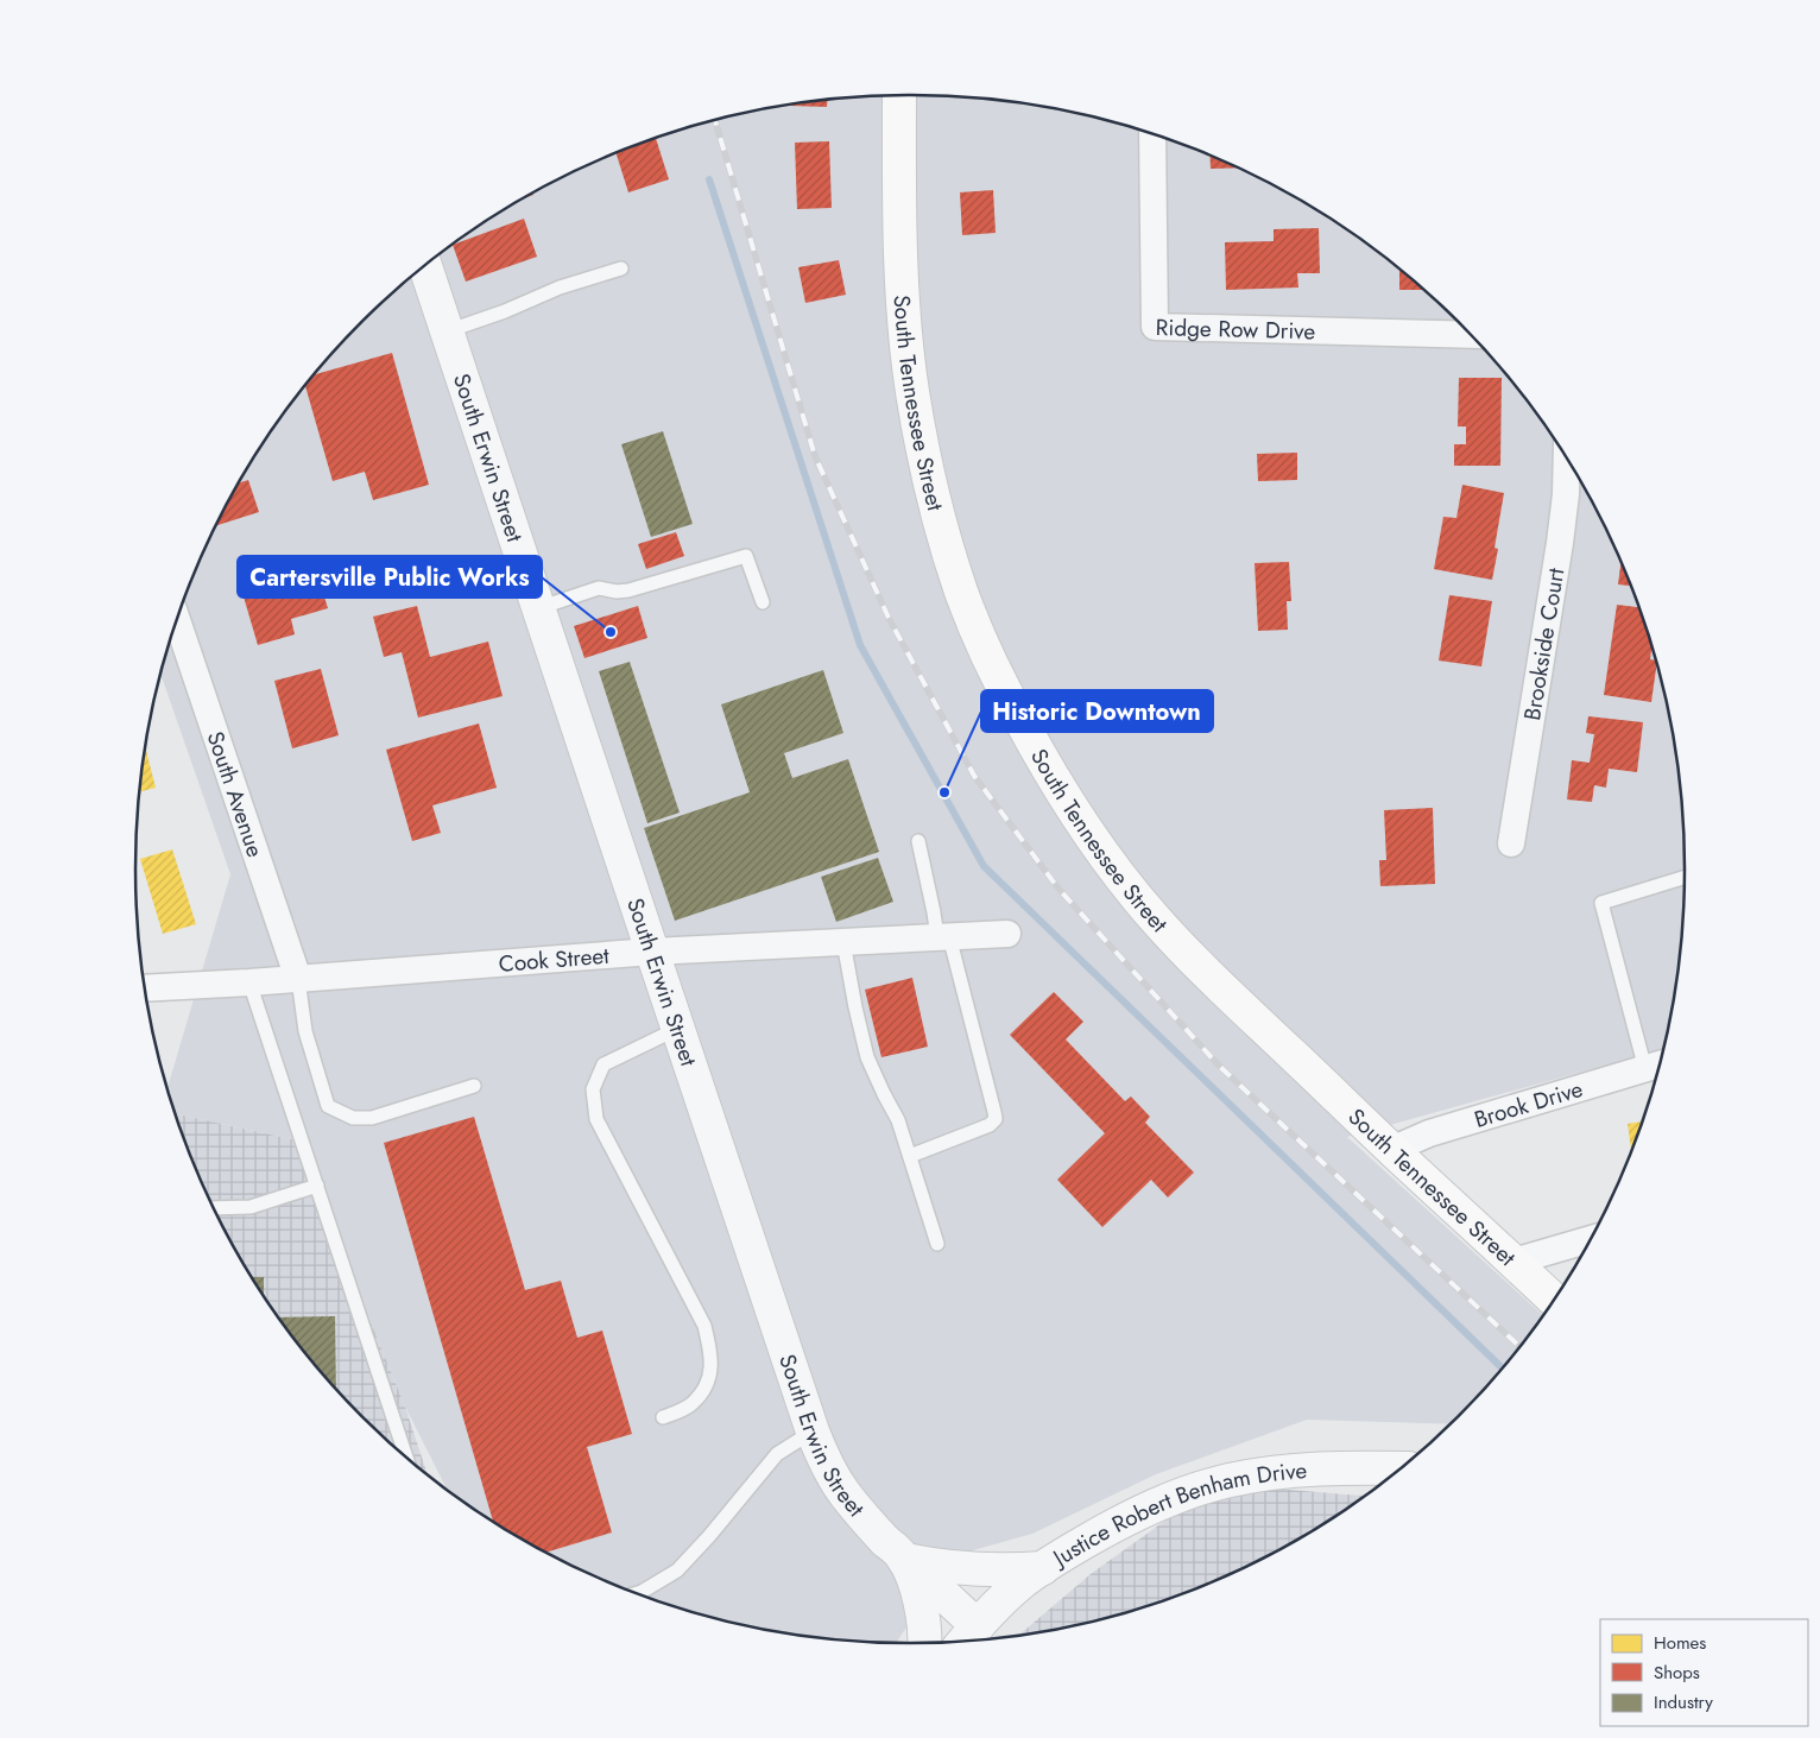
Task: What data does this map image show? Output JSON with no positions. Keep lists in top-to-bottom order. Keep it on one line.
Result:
{"streets":{"main road":["South Tennessee Street"],"street":["Ridge Row Drive","South Erwin Street","Brookside Court","South Avenue","Cook Street","Brook Drive","Justice Robert Benham Drive"]},"crossings":[["South Tennessee Street","Brook Drive"],["South Erwin Street","Cook Street"],["South Erwin Street","Justice Robert Benham Drive"],["South Avenue","Cook Street"]],"places":["Cartersville Public Works","Historic Downtown"],"legend":["Homes","Shops","Industry"]}
